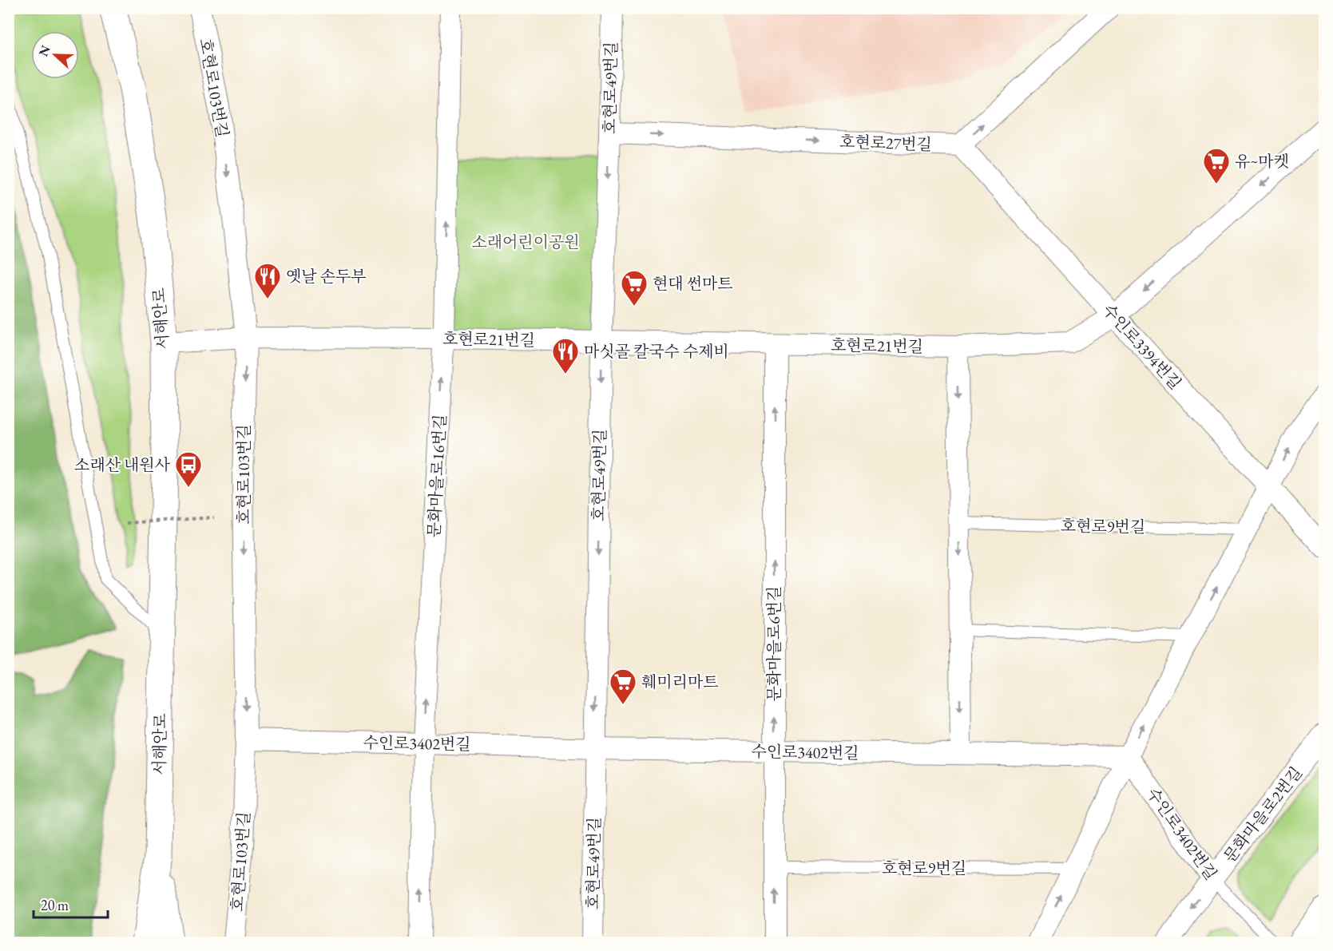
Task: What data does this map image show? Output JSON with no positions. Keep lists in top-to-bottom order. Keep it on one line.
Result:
{"streets":{"main road":["서해안로"],"street":["호현로103번길","호현로49번길","호현로27번길","호현로21번길","수인로3394번길","문화마을로16번길","문화마을로6번길","수인로3402번길","문화마을로2번길"],"lane":["호현로9번길"]},"crossings":[["호현로103번길","호현로21번길"],["호현로103번길","수인로3402번길"],["호현로49번길","호현로27번길"],["호현로49번길","호현로21번길"],["호현로49번길","수인로3402번길"],["호현로27번길","수인로3394번길"],["서해안로","호현로21번길"],["호현로21번길","수인로3394번길"],["호현로21번길","문화마을로16번길"],["호현로21번길","문화마을로6번길"],["문화마을로16번길","수인로3402번길"],["호현로9번길","문화마을로6번길"],["문화마을로6번길","수인로3402번길"],["수인로3402번길","문화마을로2번길"]],"one_way":["호현로103번길","호현로49번길","호현로27번길","문화마을로16번길","문화마을로6번길"],"parks":["소래어린이공원"],"places":{"supermarket":["유~마켓","현대 썬마트","훼미리마트"],"restaurant":["옛날 손두부","마싯골 칼국수 수제비"],"bus stop":["소래산 내원사"]},"scale_bar":"20 m","north":"left"}
